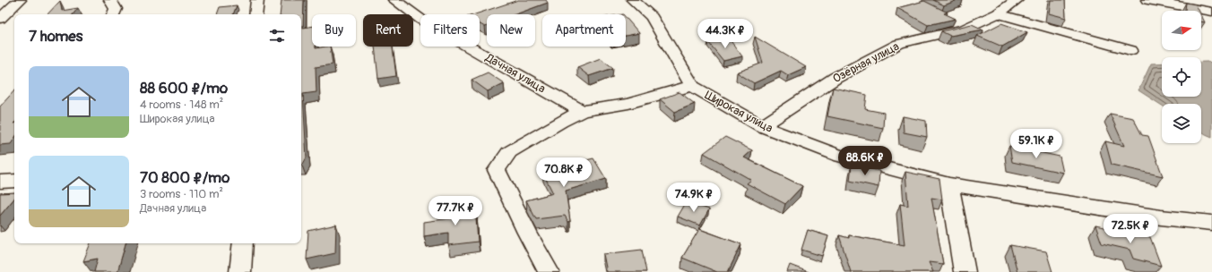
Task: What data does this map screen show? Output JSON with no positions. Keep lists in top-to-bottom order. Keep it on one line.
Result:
{"streets":{"street":["Озёрная улица","Дачная улица","Широкая улица"]},"crossings":[["Озёрная улица","Широкая улица"]],"north":"right","page":{"chip":["Buy","Rent","Filters","New","Apartment"],"heading":"7 homes","price":["44.3K ₽","59.1K ₽","88.6K ₽","70.8K ₽","74.9K ₽","77.7K ₽","72.5K ₽"],"list":[{"name":"88 600 ₽/mo","note":"4 rooms · 148 m² · Широкая улица"},{"name":"70 800 ₽/mo","note":"3 rooms · 110 m² · Дачная улица"}]}}
